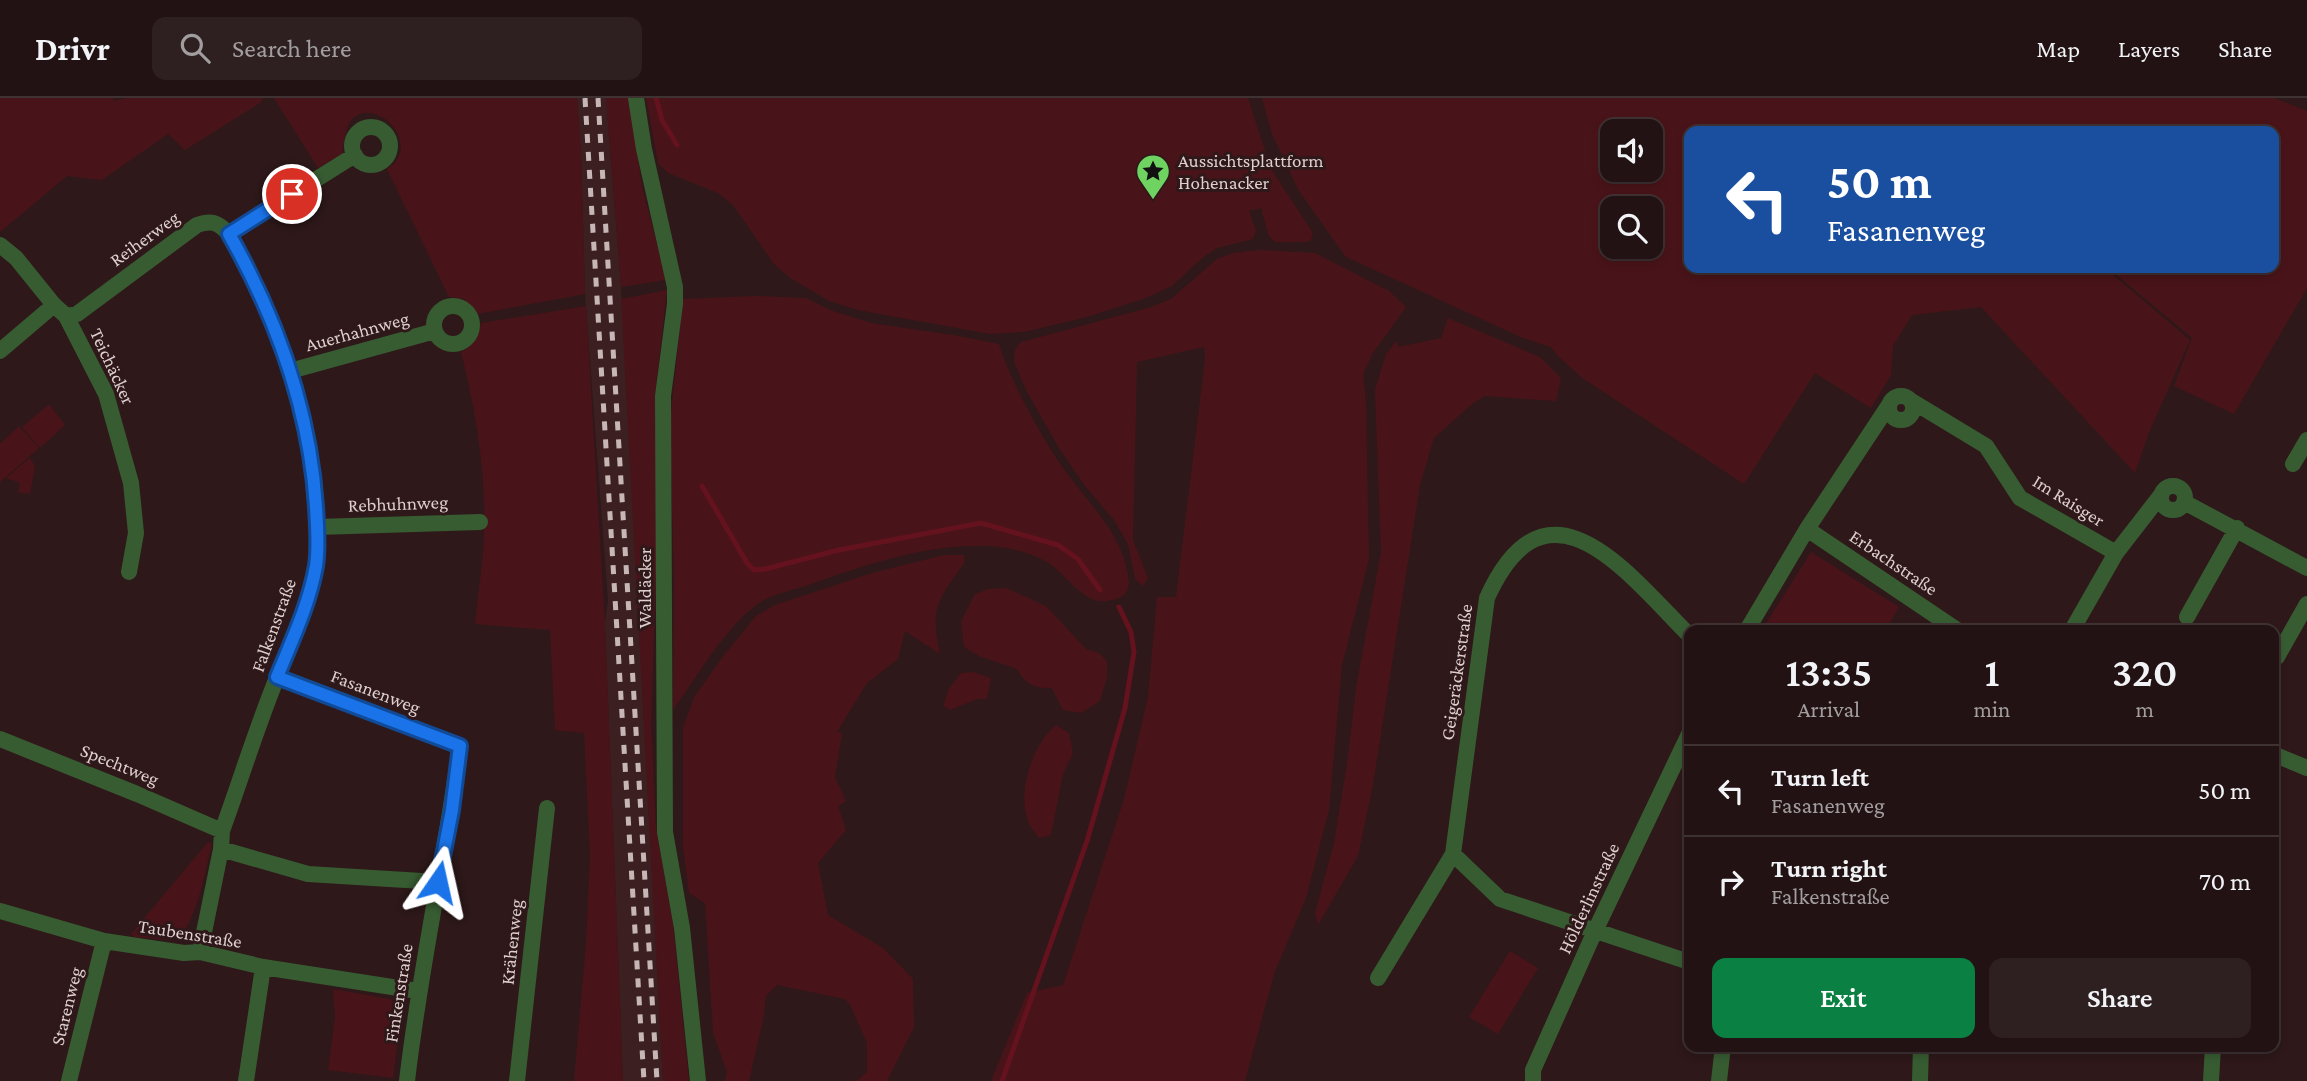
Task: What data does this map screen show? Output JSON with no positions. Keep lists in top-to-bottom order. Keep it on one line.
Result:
{"streets":{"street":["Reiherweg","Auerhahnweg","Teichäcker","Im Raisger","Rebhuhnweg","Erbachstraße","Waldäcker","Falkenstraße","Geigeräckerstraße","Fasanenweg","Spechtweg","Hölderlinstraße","Taubenstraße","Krähenweg","Finkenstraße","Starenweg"]},"crossings":[["Reiherweg","Teichäcker"],["Reiherweg","Falkenstraße"],["Auerhahnweg","Falkenstraße"],["Im Raisger","Erbachstraße"],["Rebhuhnweg","Falkenstraße"],["Falkenstraße","Fasanenweg"],["Falkenstraße","Spechtweg"],["Falkenstraße","Taubenstraße"],["Fasanenweg","Finkenstraße"],["Taubenstraße","Finkenstraße"],["Taubenstraße","Starenweg"]],"places":{"place":["Aussichtsplattform Hohenacker"]},"page":{"header":"Drivr","search":"Search here","nav":["Map","Layers","Share"],"turn":["50 m","Fasanenweg"],"eta":["13:35","Arrival","1","min","320","m"],"list":[{"name":"Turn left","note":"Fasanenweg","value":"50 m"},{"name":"Turn right","note":"Falkenstraße","value":"70 m"}],"buttons":["Exit","Share"]}}
